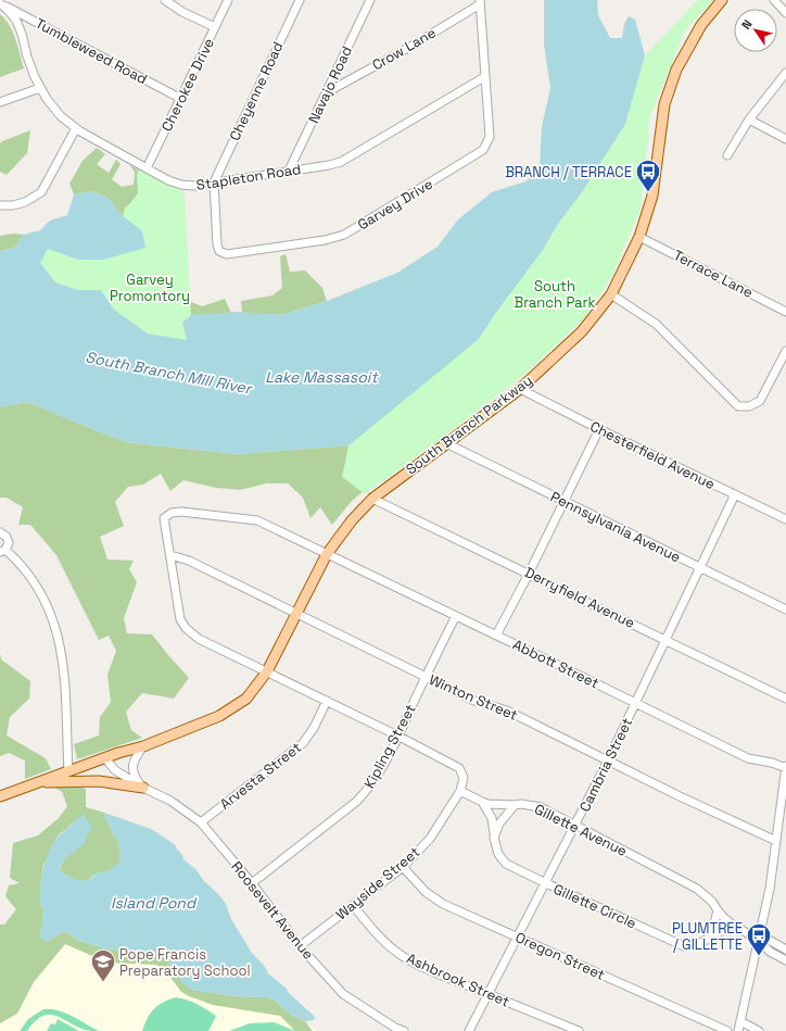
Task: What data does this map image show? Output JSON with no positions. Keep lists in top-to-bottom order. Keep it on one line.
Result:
{"streets":{"main road":["South Branch Parkway","Roosevelt Avenue"],"street":["Crow Lane","Tumbleweed Road","Cherokee Drive","Navajo Road","Cheyenne Road","Stapleton Road","Garvey Drive","Terrace Lane","Chesterfield Avenue","Pennsylvania Avenue","Derryfield Avenue","Abbott Street","Winton Street","Kipling Street","Cambria Street","Arvesta Street","Gillette Avenue","Wayside Street","Gillette Circle","Oregon Street","Ashbrook Street"]},"crossings":[["Crow Lane","Navajo Road"],["Crow Lane","Garvey Drive"],["Tumbleweed Road","Cherokee Drive"],["Tumbleweed Road","Stapleton Road"],["Cherokee Drive","Stapleton Road"],["Navajo Road","Stapleton Road"],["Cheyenne Road","Stapleton Road"],["Cheyenne Road","Garvey Drive"],["Stapleton Road","Garvey Drive"],["Terrace Lane","South Branch Parkway"],["South Branch Parkway","Chesterfield Avenue"],["South Branch Parkway","Pennsylvania Avenue"],["South Branch Parkway","Derryfield Avenue"],["South Branch Parkway","Abbott Street"],["South Branch Parkway","Winton Street"],["South Branch Parkway","Roosevelt Avenue"],["Chesterfield Avenue","Cambria Street"],["Pennsylvania Avenue","Cambria Street"],["Derryfield Avenue","Cambria Street"],["Abbott Street","Winton Street"],["Abbott Street","Kipling Street"],["Abbott Street","Cambria Street"],["Winton Street","Kipling Street"],["Winton Street","Cambria Street"],["Kipling Street","Roosevelt Avenue"],["Cambria Street","Gillette Avenue"],["Cambria Street","Gillette Circle"],["Cambria Street","Oregon Street"],["Cambria Street","Ashbrook Street"],["Arvesta Street","Roosevelt Avenue"],["Gillette Avenue","Wayside Street"],["Gillette Avenue","Gillette Circle"],["Wayside Street","Roosevelt Avenue"],["Wayside Street","Oregon Street"],["Wayside Street","Ashbrook Street"]],"water":["South Branch Mill River","Lake Massasoit","Island Pond"],"parks":["Garvey Promontory","South Branch Park"],"places":{"bus stop":["BRANCH / TERRACE","PLUMTREE / GILLETTE"],"school or university":["Pope Francis Preparatory School"]},"north":"top left"}
